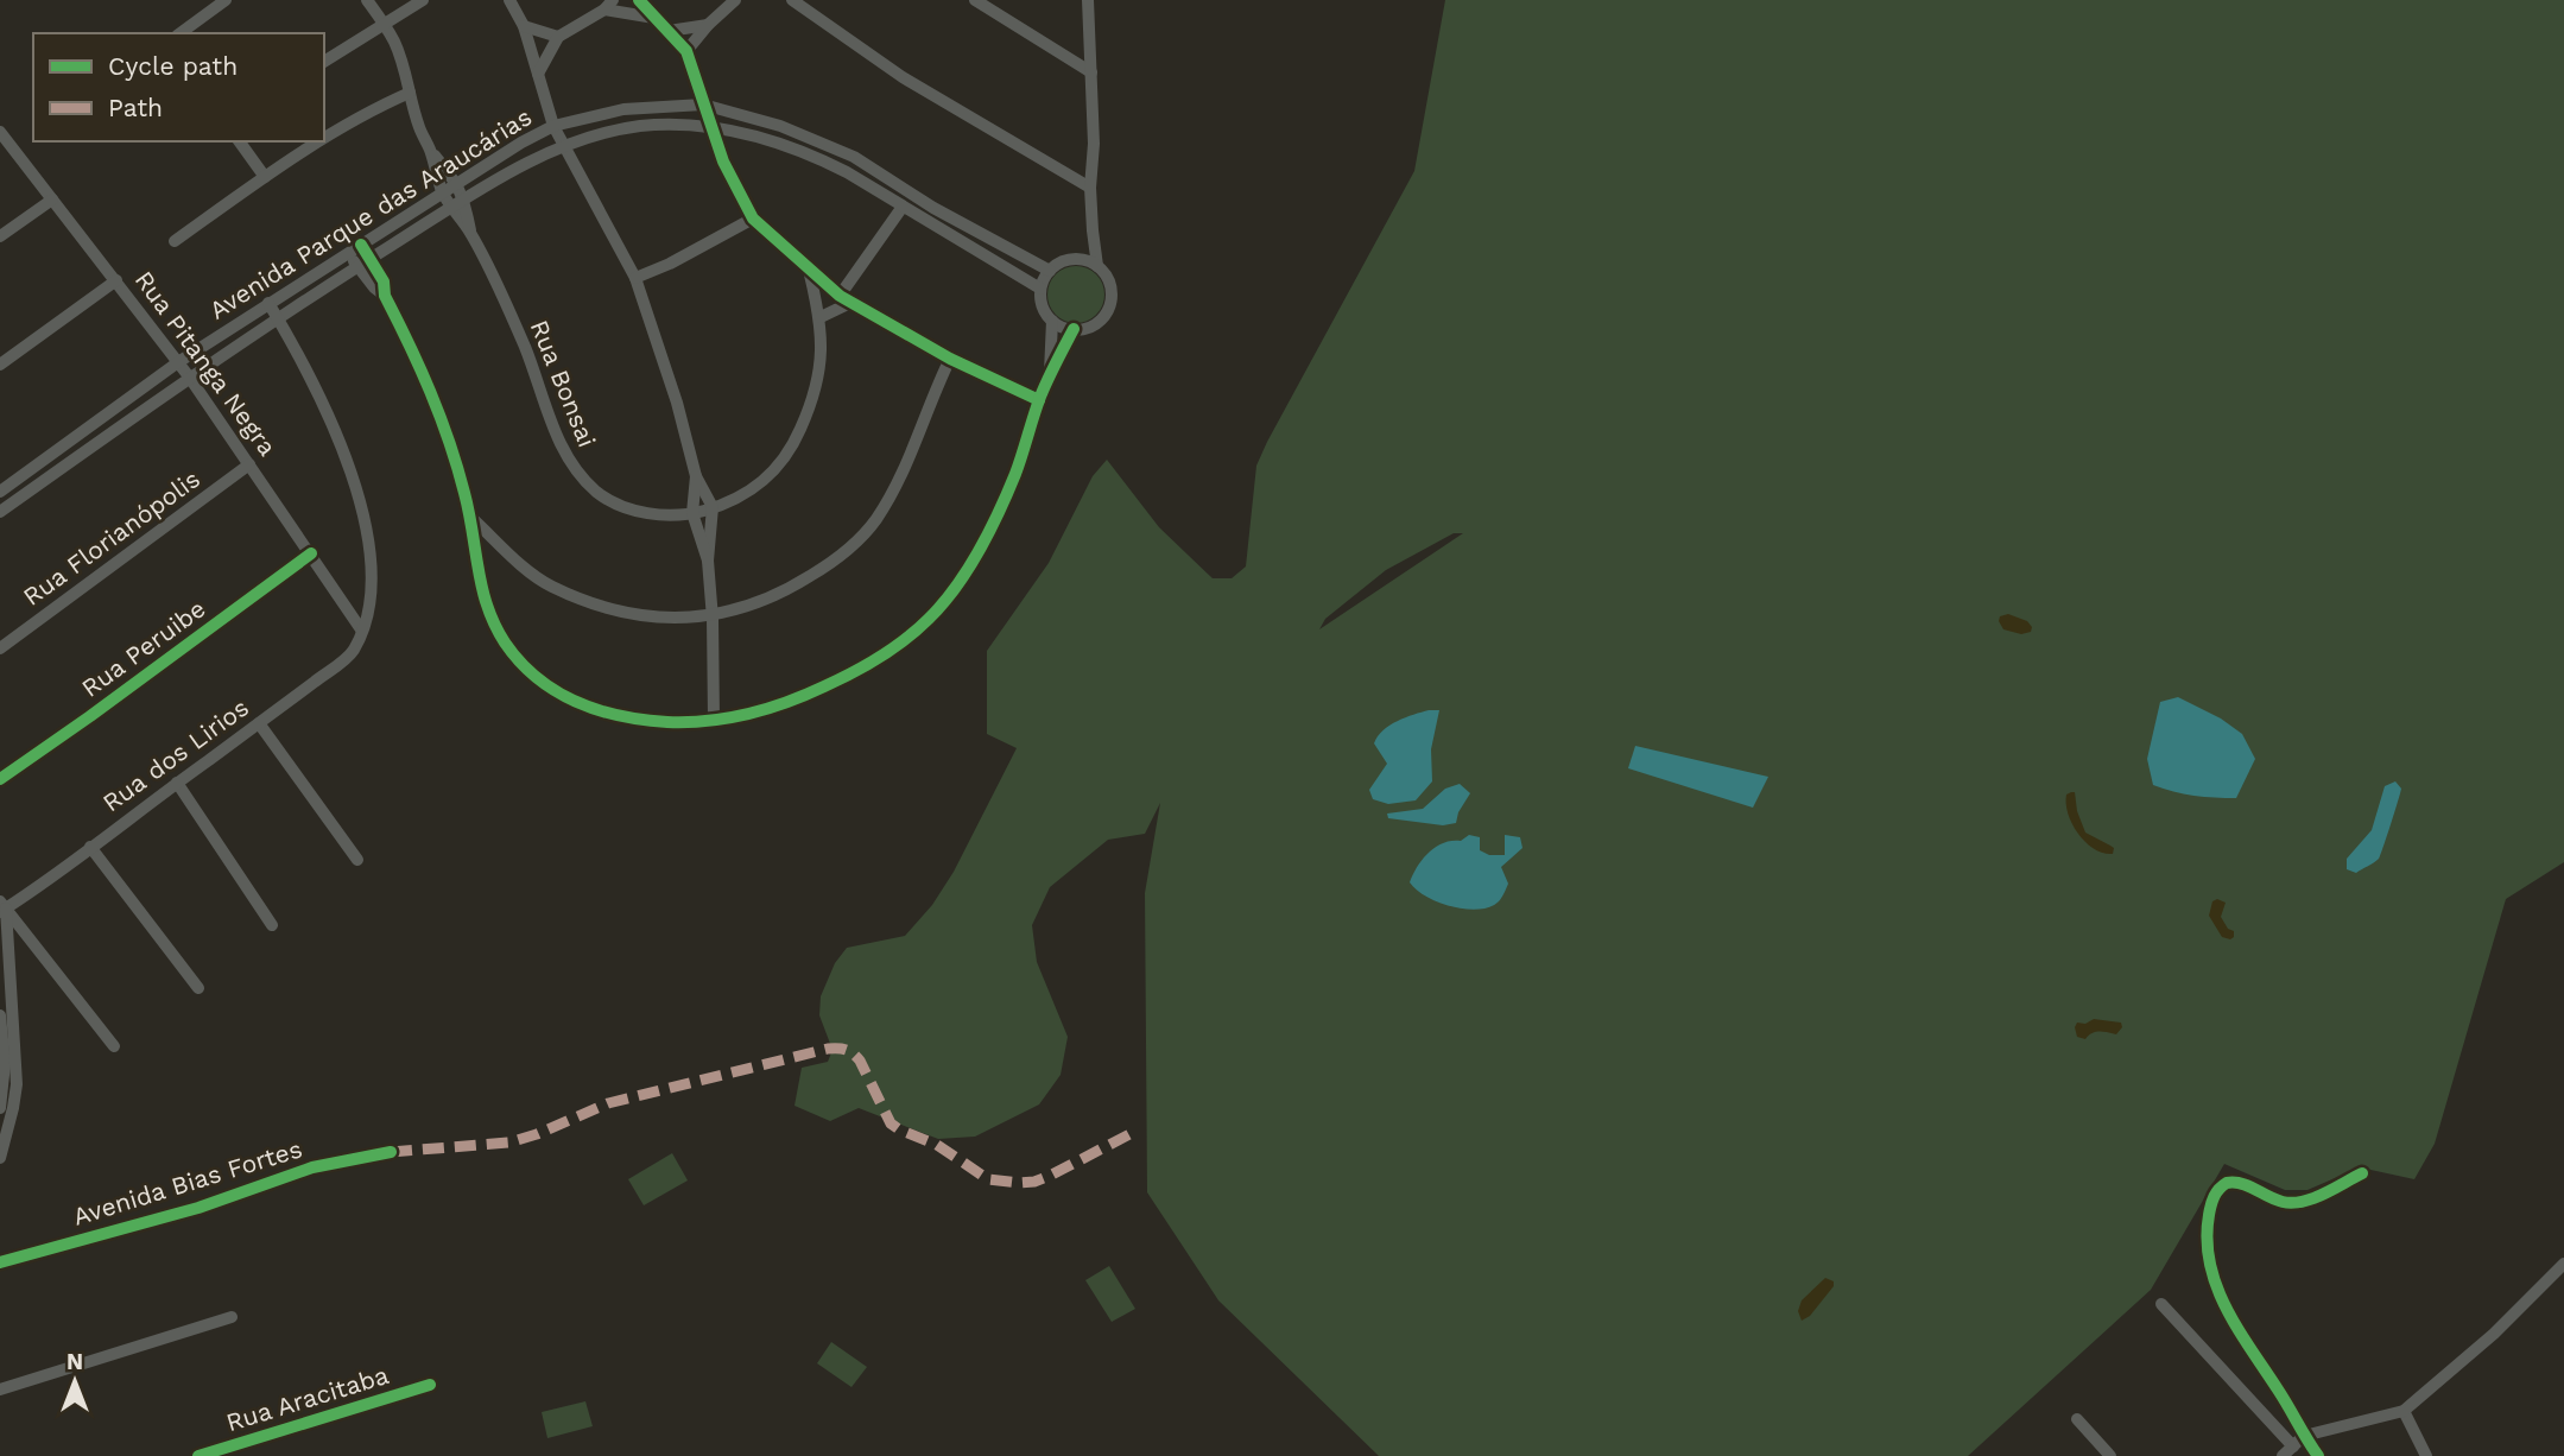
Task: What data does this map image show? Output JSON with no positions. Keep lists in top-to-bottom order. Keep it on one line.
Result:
{"streets":{"street":["Avenida Parque das Araucárias","Rua Pitanga Negra","Rua Bonsai","Rua Florianópolis","Rua Peruibe","Rua dos Lirios","Avenida Bias Fortes","Rua Aracitaba"]},"crossings":[["Avenida Parque das Araucárias","Rua Pitanga Negra"],["Avenida Parque das Araucárias","Rua dos Lirios"],["Rua Pitanga Negra","Rua Florianópolis"],["Rua Pitanga Negra","Rua Peruibe"],["Rua Pitanga Negra","Rua dos Lirios"]],"legend":["Cycle path","Path"],"north":"top"}
